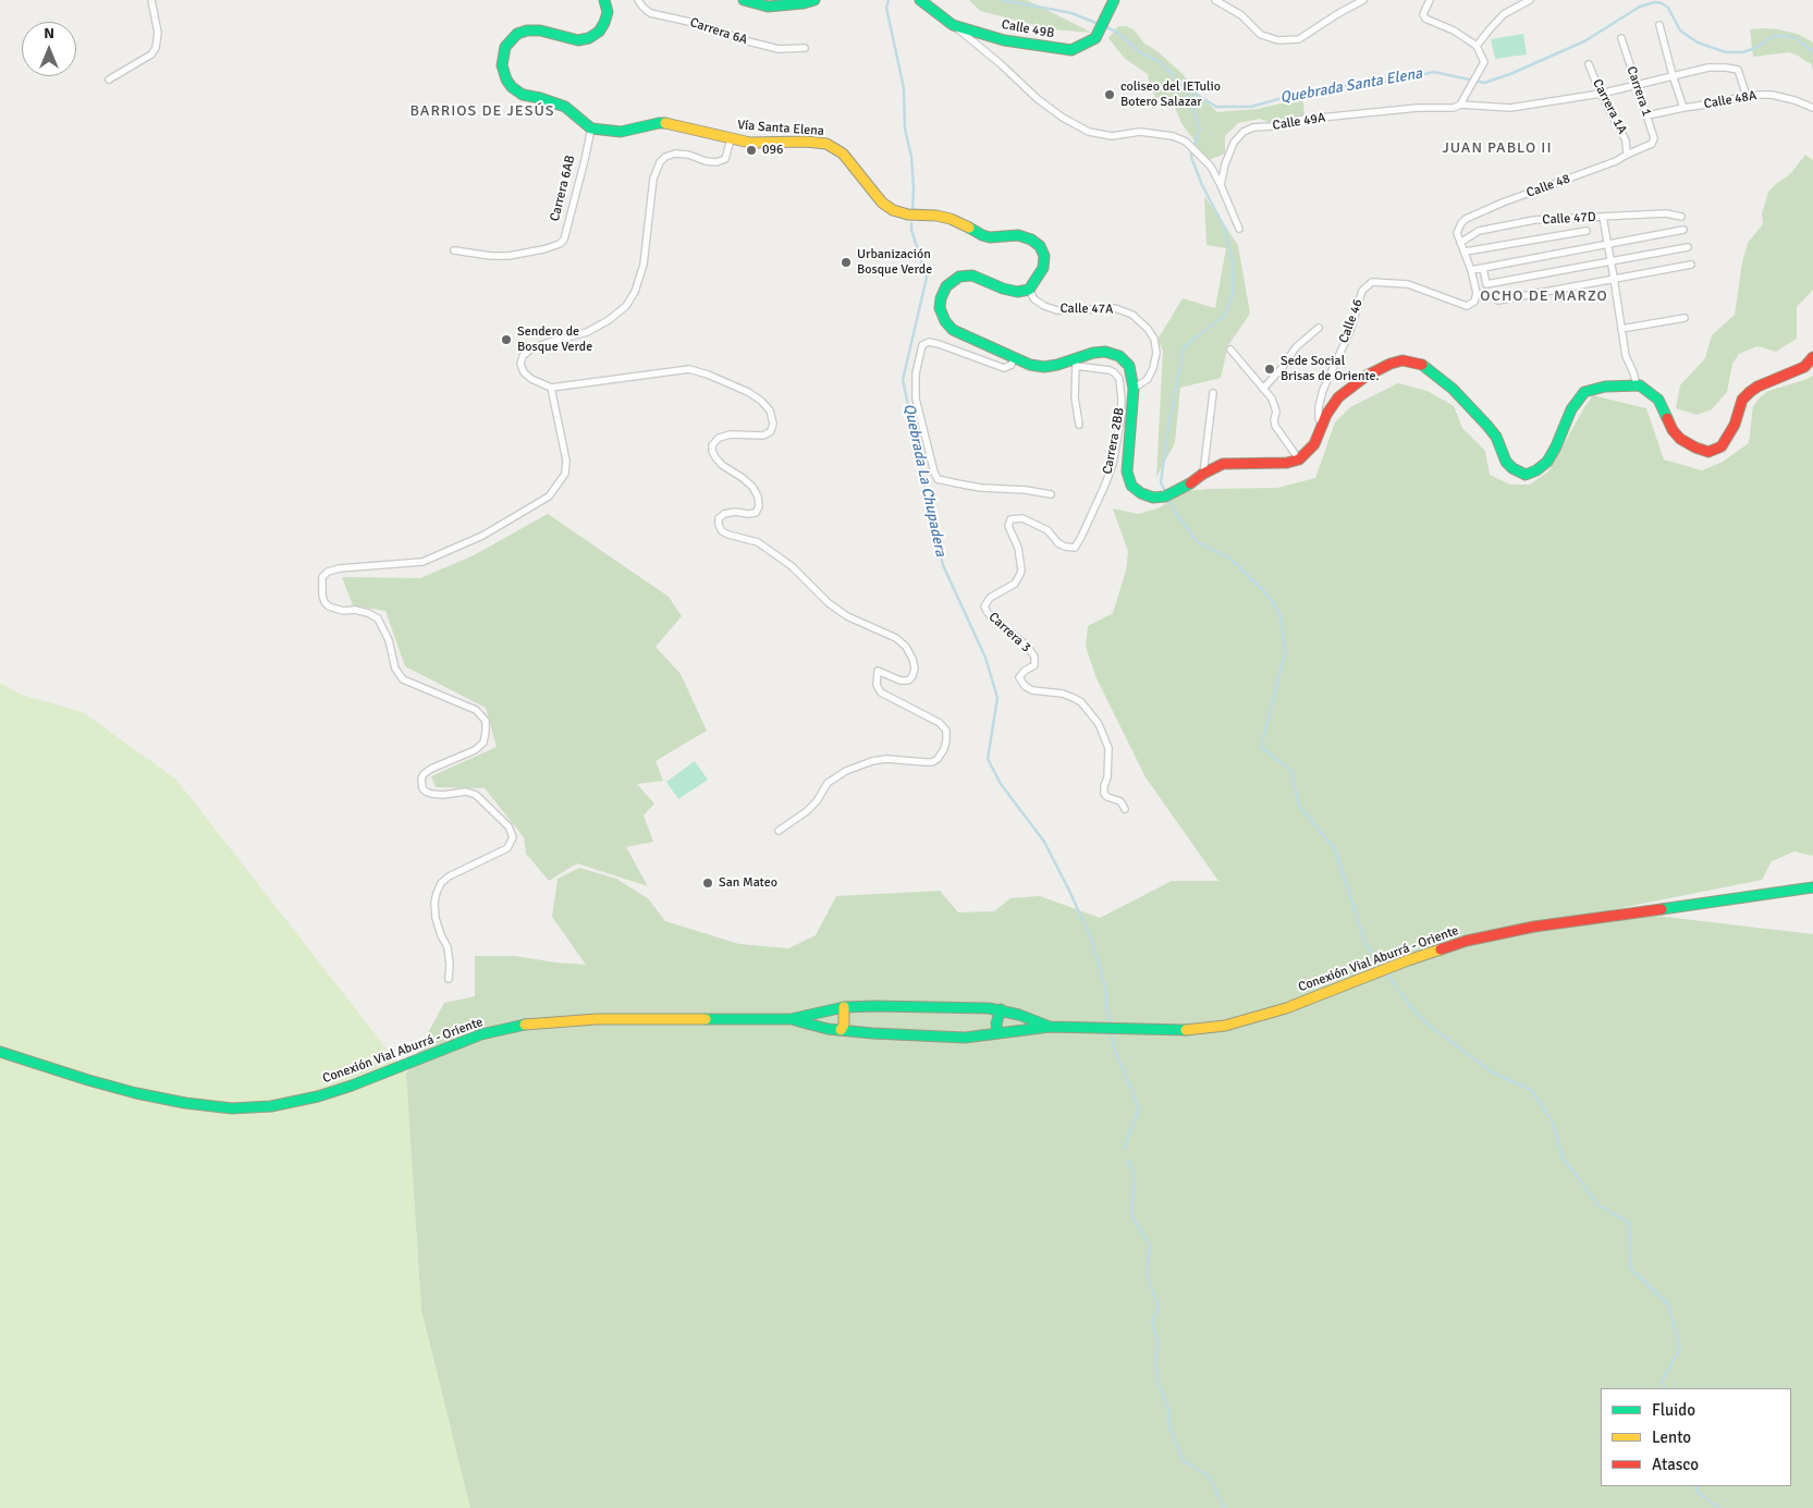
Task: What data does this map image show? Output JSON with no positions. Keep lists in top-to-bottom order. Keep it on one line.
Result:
{"streets":{"main road":["Calle 49B","Vía Santa Elena","Conexión Vial Aburrá - Oriente"],"street":["Carrera 6A","Carrera 1","Calle 48A","Carrera 1A","Calle 49A","Calle 48","Carrera 6AB","Calle 47D","Calle 47A","Calle 46","Carrera 2BB","Carrera 3"]},"crossings":[["Carrera 1","Calle 48A"],["Carrera 1","Calle 49A"],["Carrera 1","Calle 48"],["Calle 48A","Calle 49A"],["Carrera 1A","Calle 49A"],["Carrera 1A","Calle 48"],["Vía Santa Elena","Carrera 6AB"],["Vía Santa Elena","Calle 47A"],["Calle 48","Calle 47D"],["Carrera 2BB","Carrera 3"]],"districts":["BARRIOS DE JESÚS","JUAN PABLO II","OCHO DE MARZO"],"water":["Quebrada Santa Elena","Quebrada La Chupadera"],"places":["coliseo del IETulio Botero Salazar","096","Urbanización Bosque Verde","Sendero de Bosque Verde","Sede Social Brisas de Oriente.","San Mateo"],"legend":["Fluido","Lento","Atasco"],"north":"top"}
